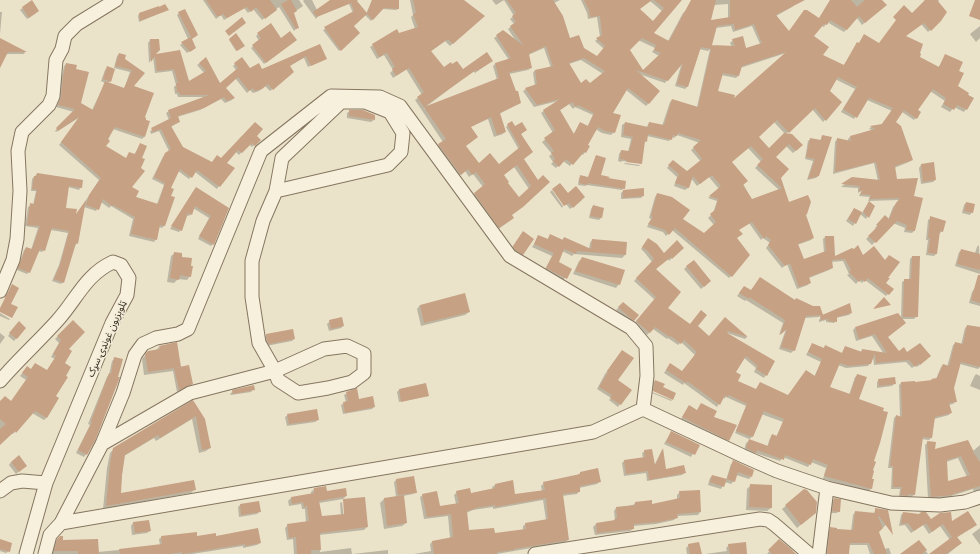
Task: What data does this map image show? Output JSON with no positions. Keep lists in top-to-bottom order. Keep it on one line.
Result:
{"streets":{"street":["ټلوېزيون غونډۍ سړک"]}}
